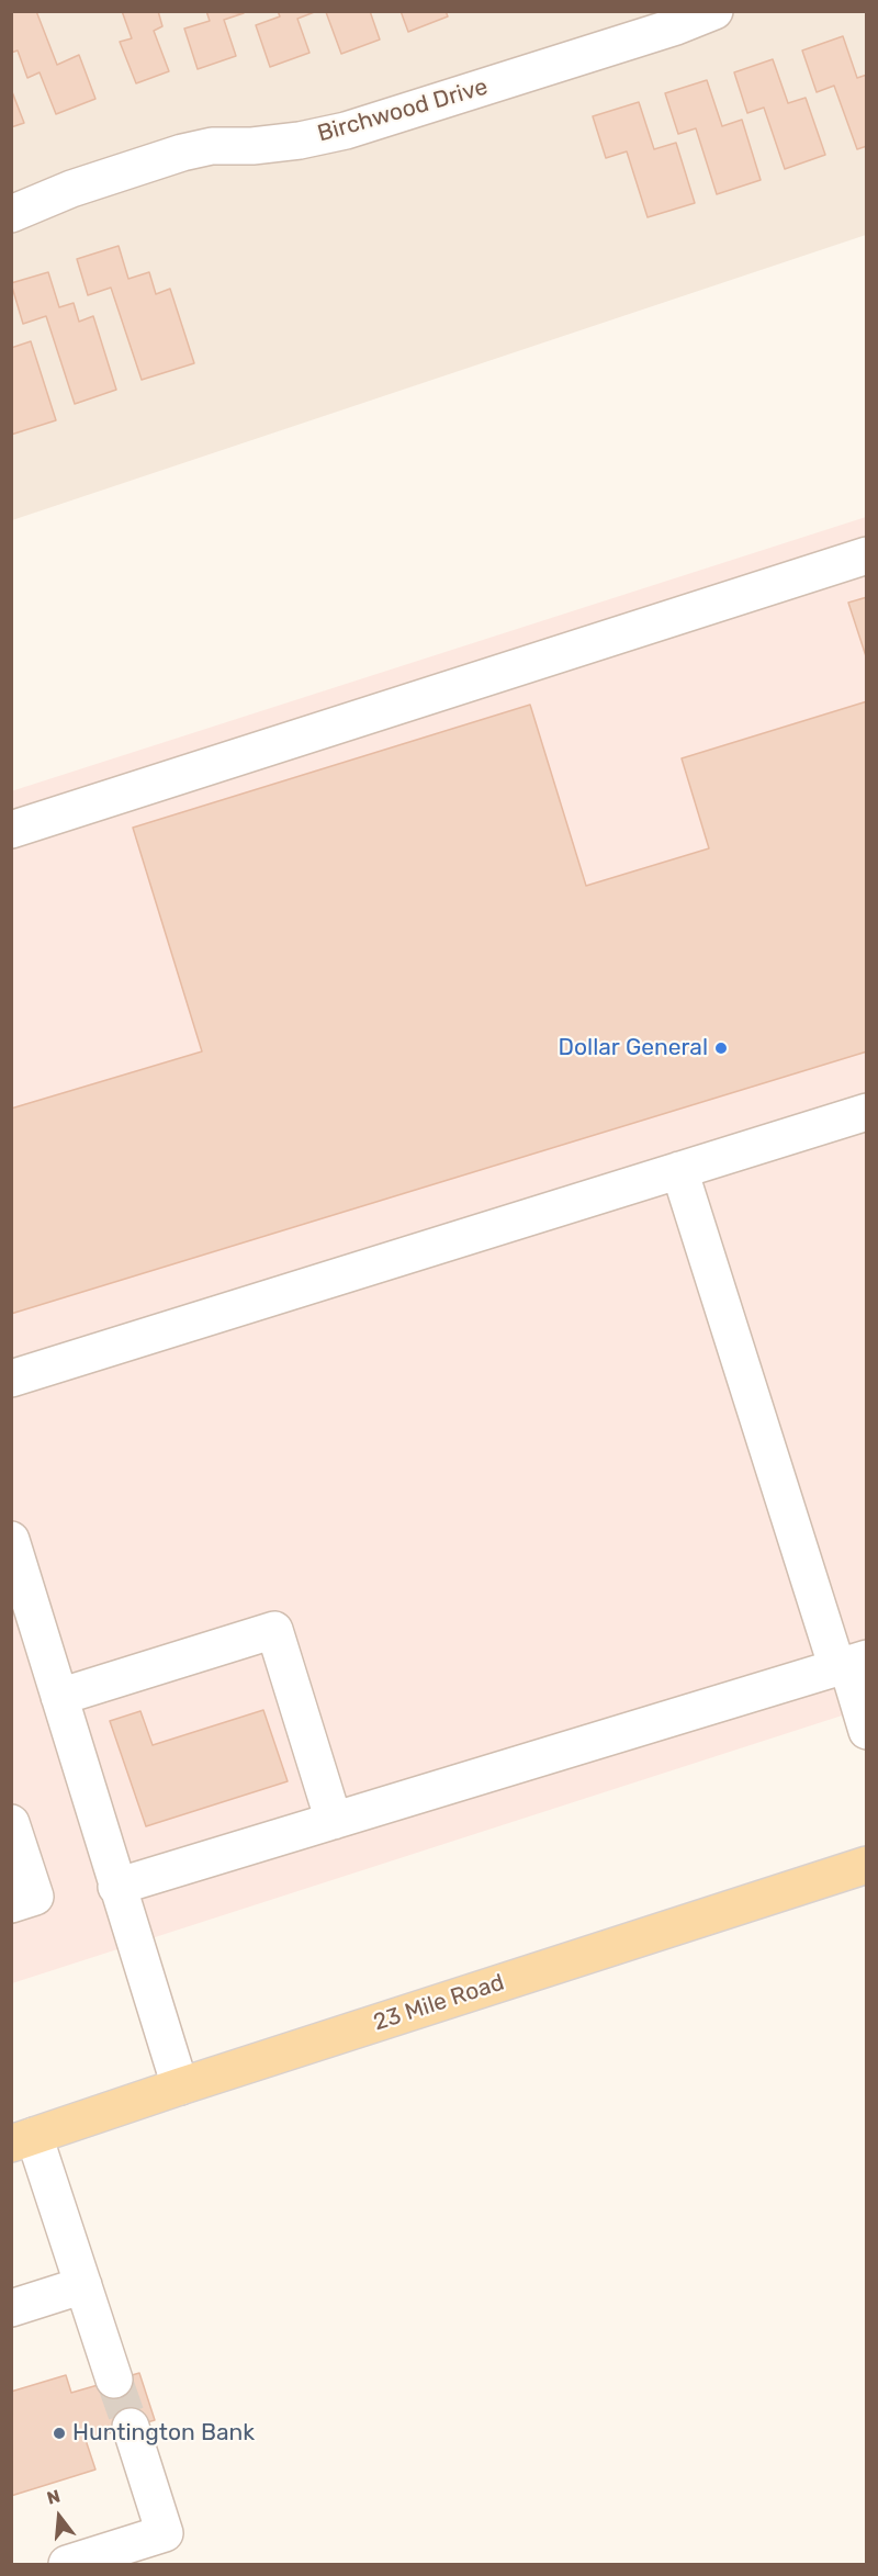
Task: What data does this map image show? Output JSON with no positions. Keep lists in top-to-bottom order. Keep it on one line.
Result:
{"streets":{"main road":["23 Mile Road"],"street":["Birchwood Drive"]},"places":["Dollar General","Huntington Bank"],"north":"top"}
